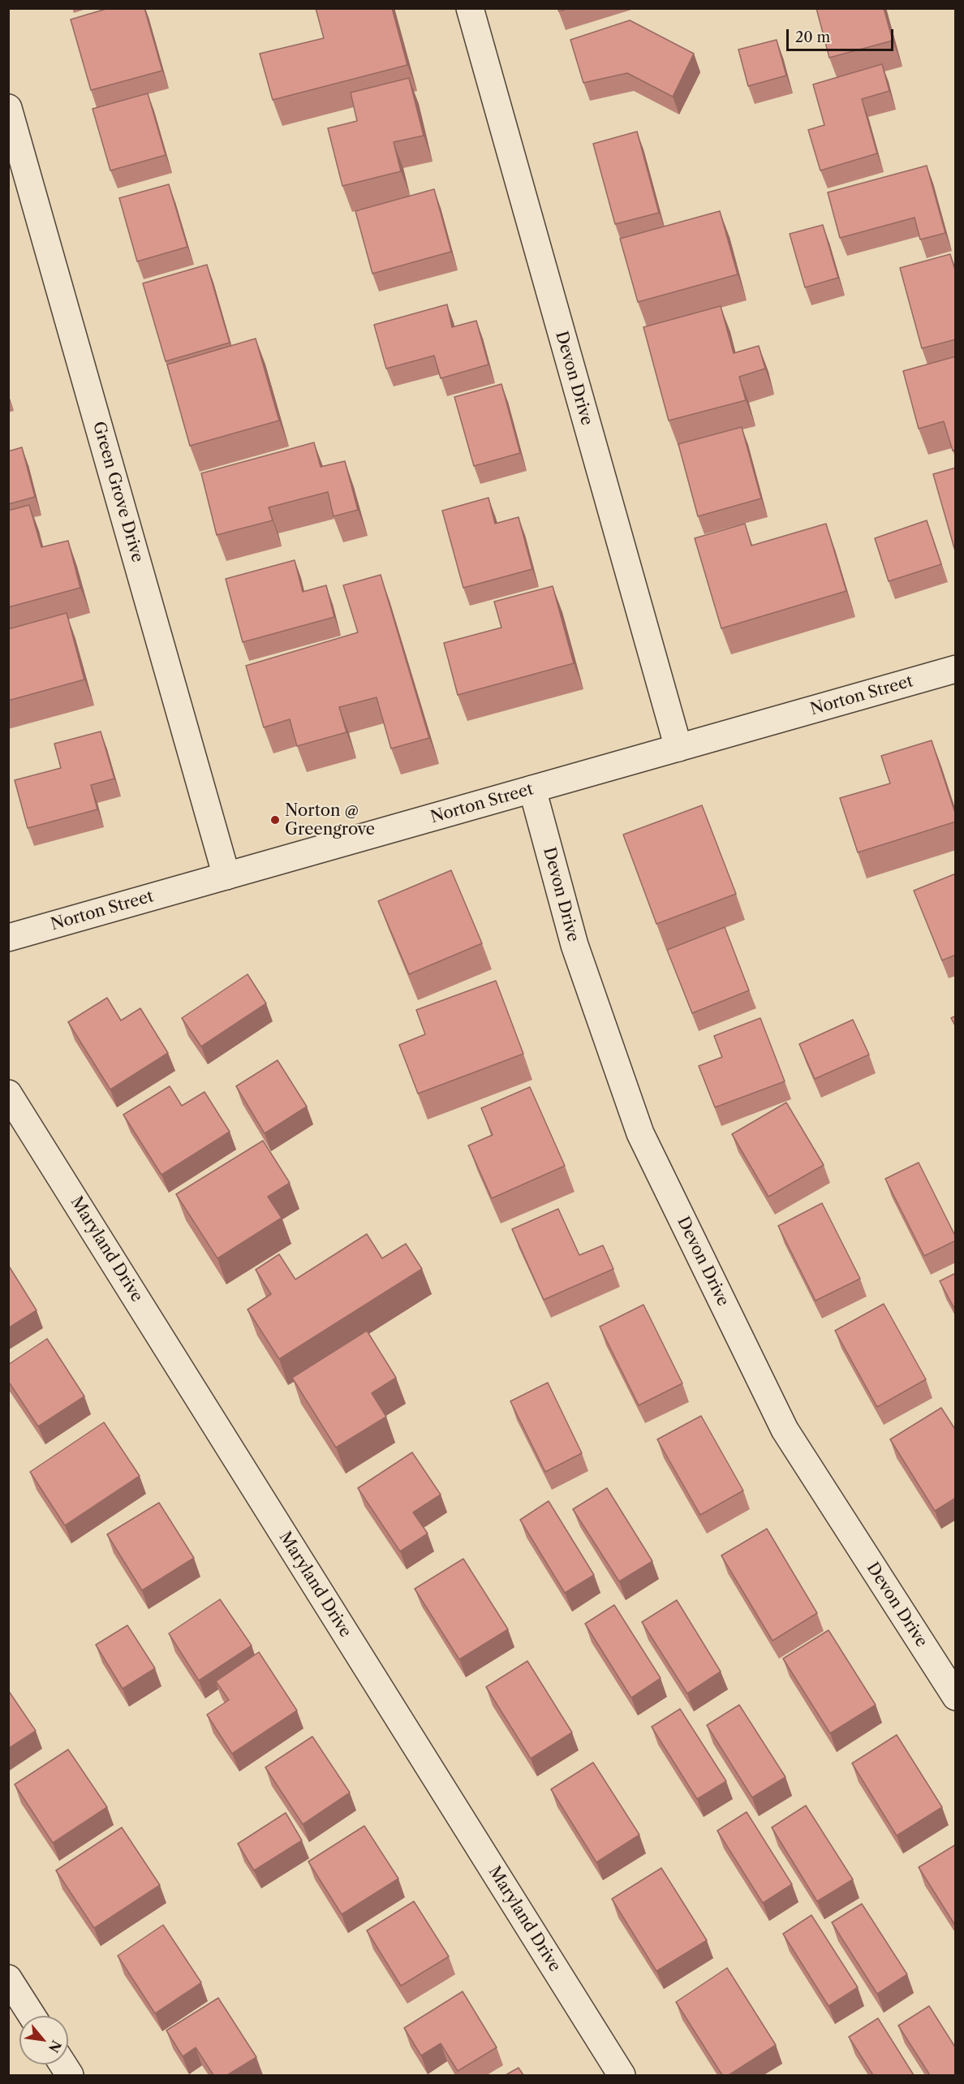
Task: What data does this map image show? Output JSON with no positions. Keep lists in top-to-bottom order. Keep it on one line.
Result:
{"streets":{"street":["Devon Drive","Green Grove Drive","Norton Street","Maryland Drive"]},"crossings":[["Devon Drive","Norton Street"],["Green Grove Drive","Norton Street"]],"places":["Norton @ Greengrove"],"scale_bar":"20 m","north":"bottom right"}
